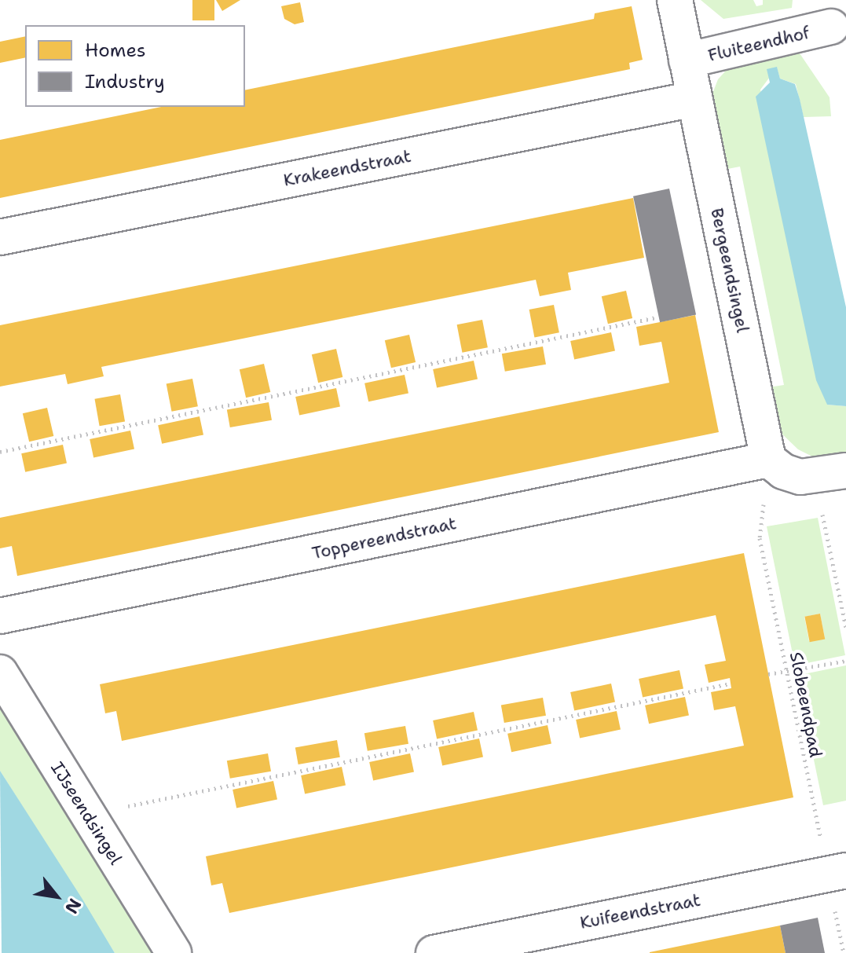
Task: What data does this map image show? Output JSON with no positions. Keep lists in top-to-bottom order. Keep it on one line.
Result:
{"streets":{"street":["Fluiteendhof","Krakeendstraat","Bergeendsingel","Toppereendstraat","IJseendsingel","Kuifeendstraat"],"path":["Slobeendpad"]},"crossings":[["Fluiteendhof","Bergeendsingel"],["Krakeendstraat","Bergeendsingel"],["Bergeendsingel","Toppereendstraat"],["Bergeendsingel","Slobeendpad"],["Toppereendstraat","Slobeendpad"],["Slobeendpad","Kuifeendstraat"]],"legend":["Homes","Industry"],"north":"bottom right"}
